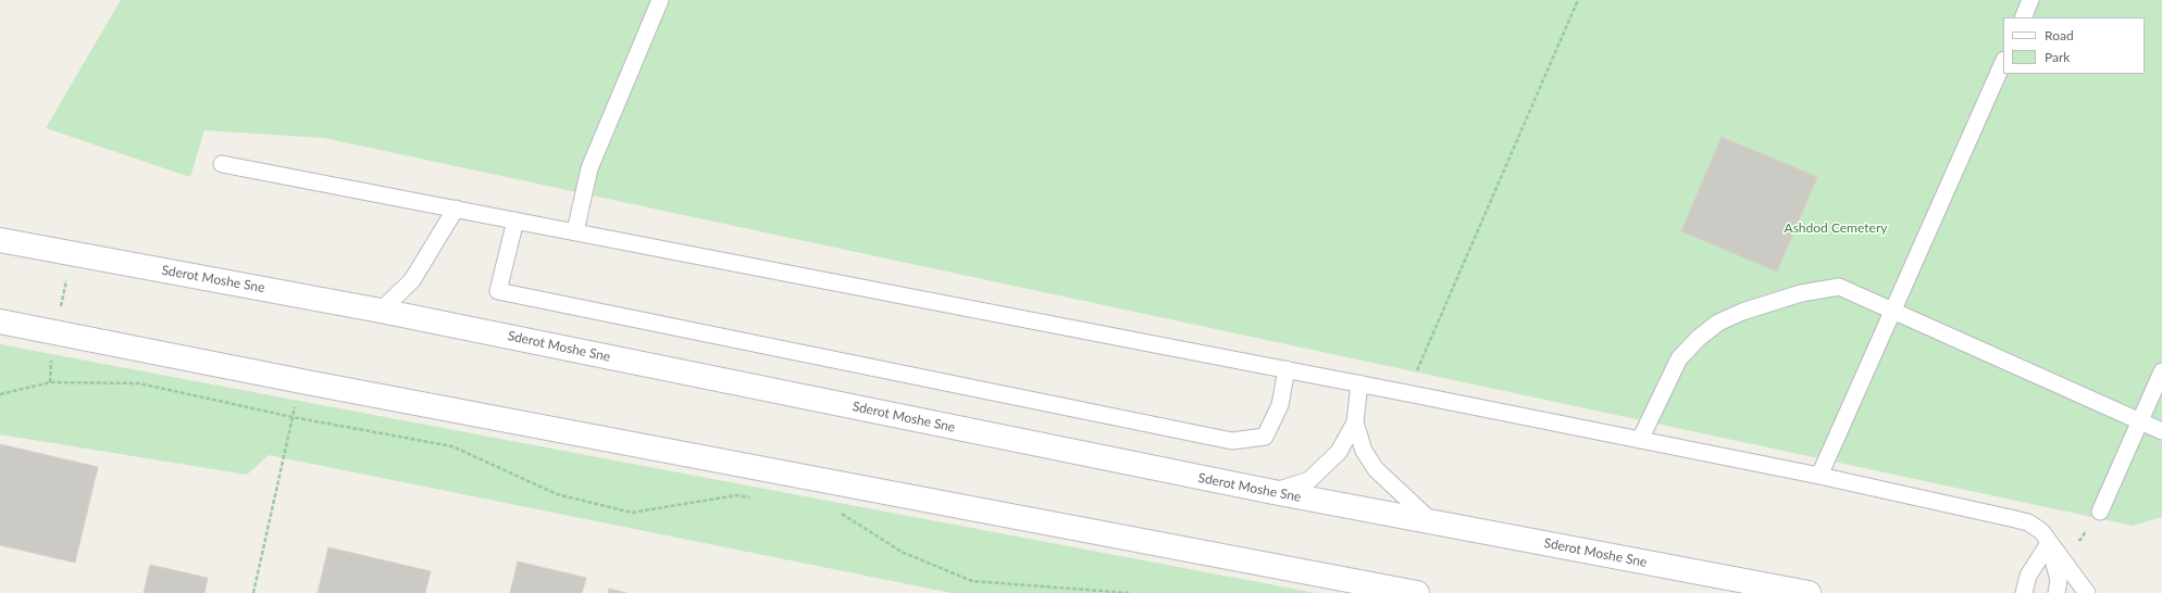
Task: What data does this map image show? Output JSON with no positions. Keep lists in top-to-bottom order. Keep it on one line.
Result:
{"streets":{"main road":["Sderot Moshe Sne"]},"parks":["Ashdod Cemetery"],"legend":["Road","Park"]}
